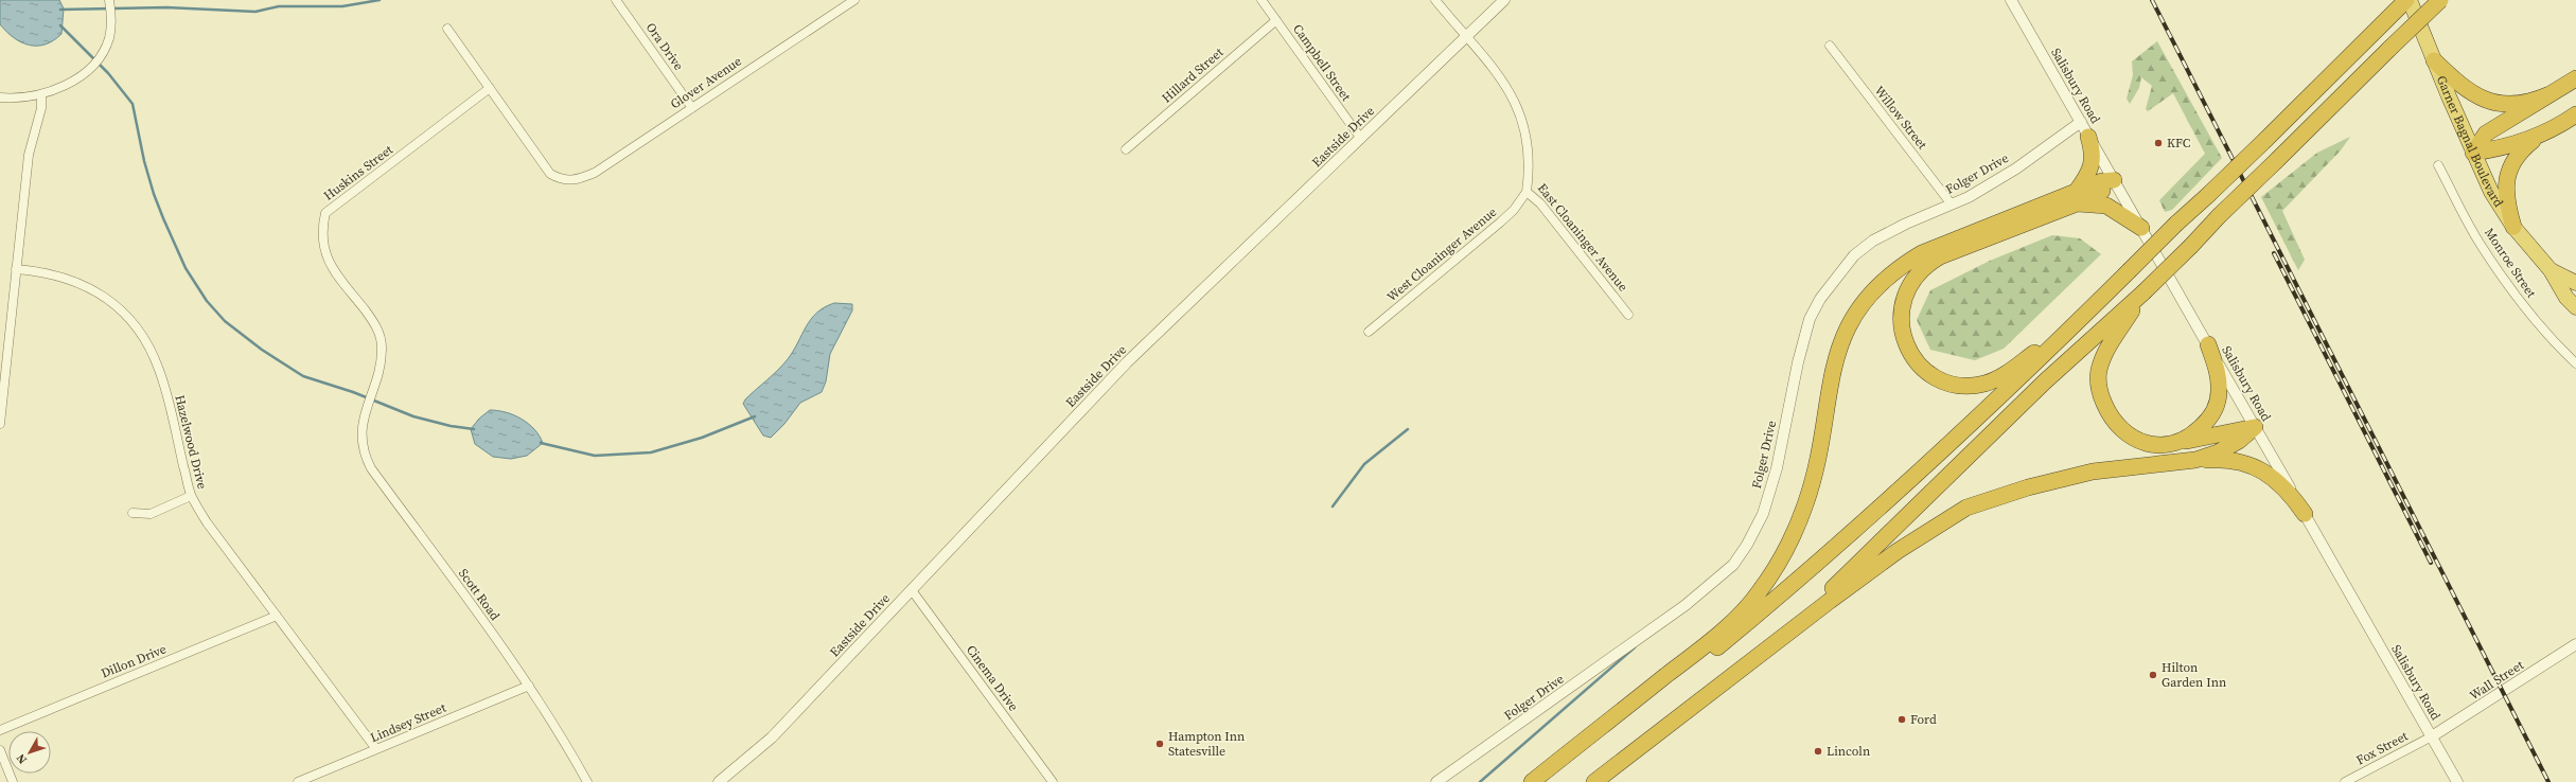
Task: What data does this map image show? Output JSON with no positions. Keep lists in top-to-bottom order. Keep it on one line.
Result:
{"streets":{"highway":["Garner Bagnal Boulevard"],"street":["Ora Drive","Campbell Street","Hillard Street","Glover Avenue","Salisbury Road","Willow Street","Eastside Drive","Huskins Street","Folger Drive","East Cloaninger Avenue","West Cloaninger Avenue","Monroe Street","Hazelwood Drive","Scott Road","Dillon Drive","Cinema Drive","Wall Street","Lindsey Street","Fox Street"]},"crossings":[["Ora Drive","Glover Avenue"],["Campbell Street","Hillard Street"],["Campbell Street","Eastside Drive"],["Glover Avenue","Huskins Street"],["Salisbury Road","Folger Drive"],["Salisbury Road","Wall Street"],["Salisbury Road","Fox Street"],["Willow Street","Folger Drive"],["Eastside Drive","East Cloaninger Avenue"],["Eastside Drive","Cinema Drive"],["Huskins Street","Scott Road"],["East Cloaninger Avenue","West Cloaninger Avenue"],["Hazelwood Drive","Dillon Drive"],["Hazelwood Drive","Lindsey Street"],["Scott Road","Lindsey Street"],["Wall Street","Fox Street"]],"places":["KFC","Hilton Garden Inn","Ford","Hampton Inn Statesville","Lincoln"],"north":"bottom left"}
